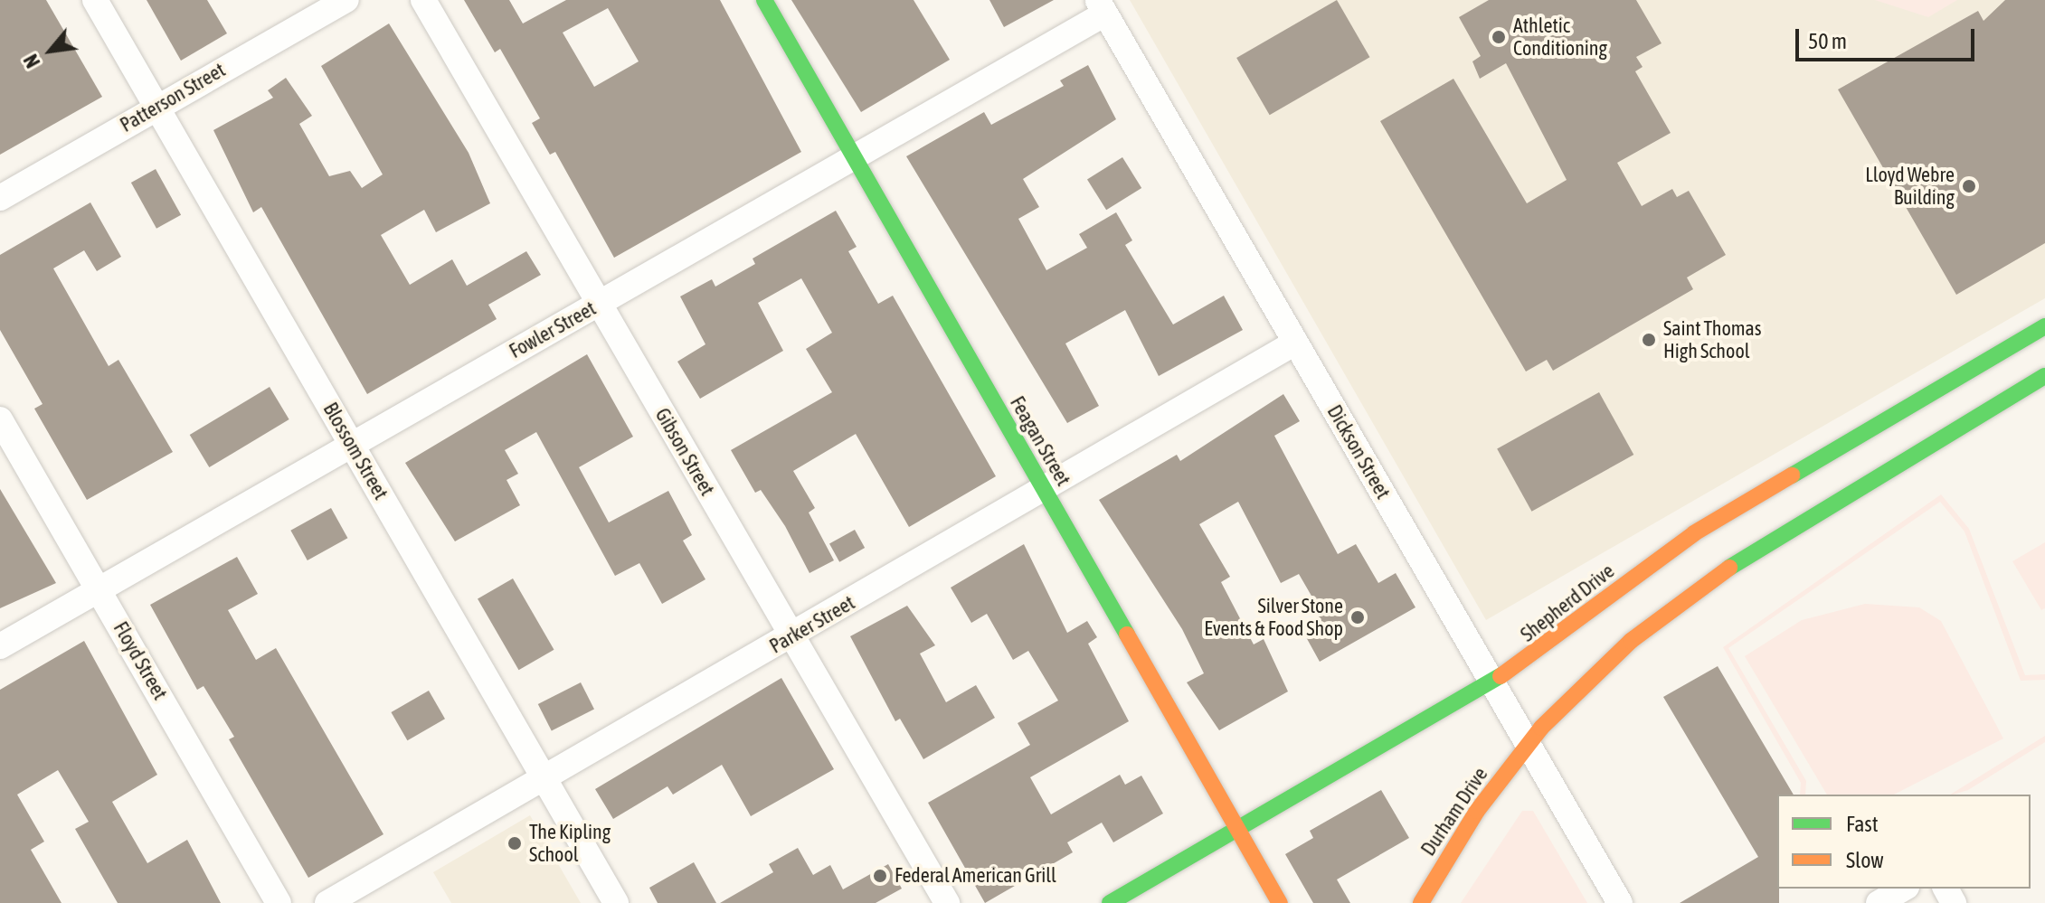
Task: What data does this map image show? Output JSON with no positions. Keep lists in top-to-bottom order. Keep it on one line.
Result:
{"streets":{"main road":["Feagan Street","Shepherd Drive","Durham Drive"],"street":["Patterson Street","Fowler Street","Blossom Street","Gibson Street","Dickson Street","Parker Street","Floyd Street"]},"crossings":[["Patterson Street","Blossom Street"],["Fowler Street","Feagan Street"],["Fowler Street","Blossom Street"],["Fowler Street","Gibson Street"],["Fowler Street","Dickson Street"],["Fowler Street","Floyd Street"],["Feagan Street","Shepherd Drive"],["Feagan Street","Parker Street"],["Blossom Street","Parker Street"],["Gibson Street","Parker Street"],["Dickson Street","Shepherd Drive"],["Dickson Street","Parker Street"],["Dickson Street","Durham Drive"]],"places":["Athletic Conditioning","Lloyd Webre Building","Saint Thomas High School","Silver Stone Events & Food Shop","The Kipling School","Federal American Grill"],"legend":["Fast","Slow"],"scale_bar":"50 m","north":"bottom left"}
